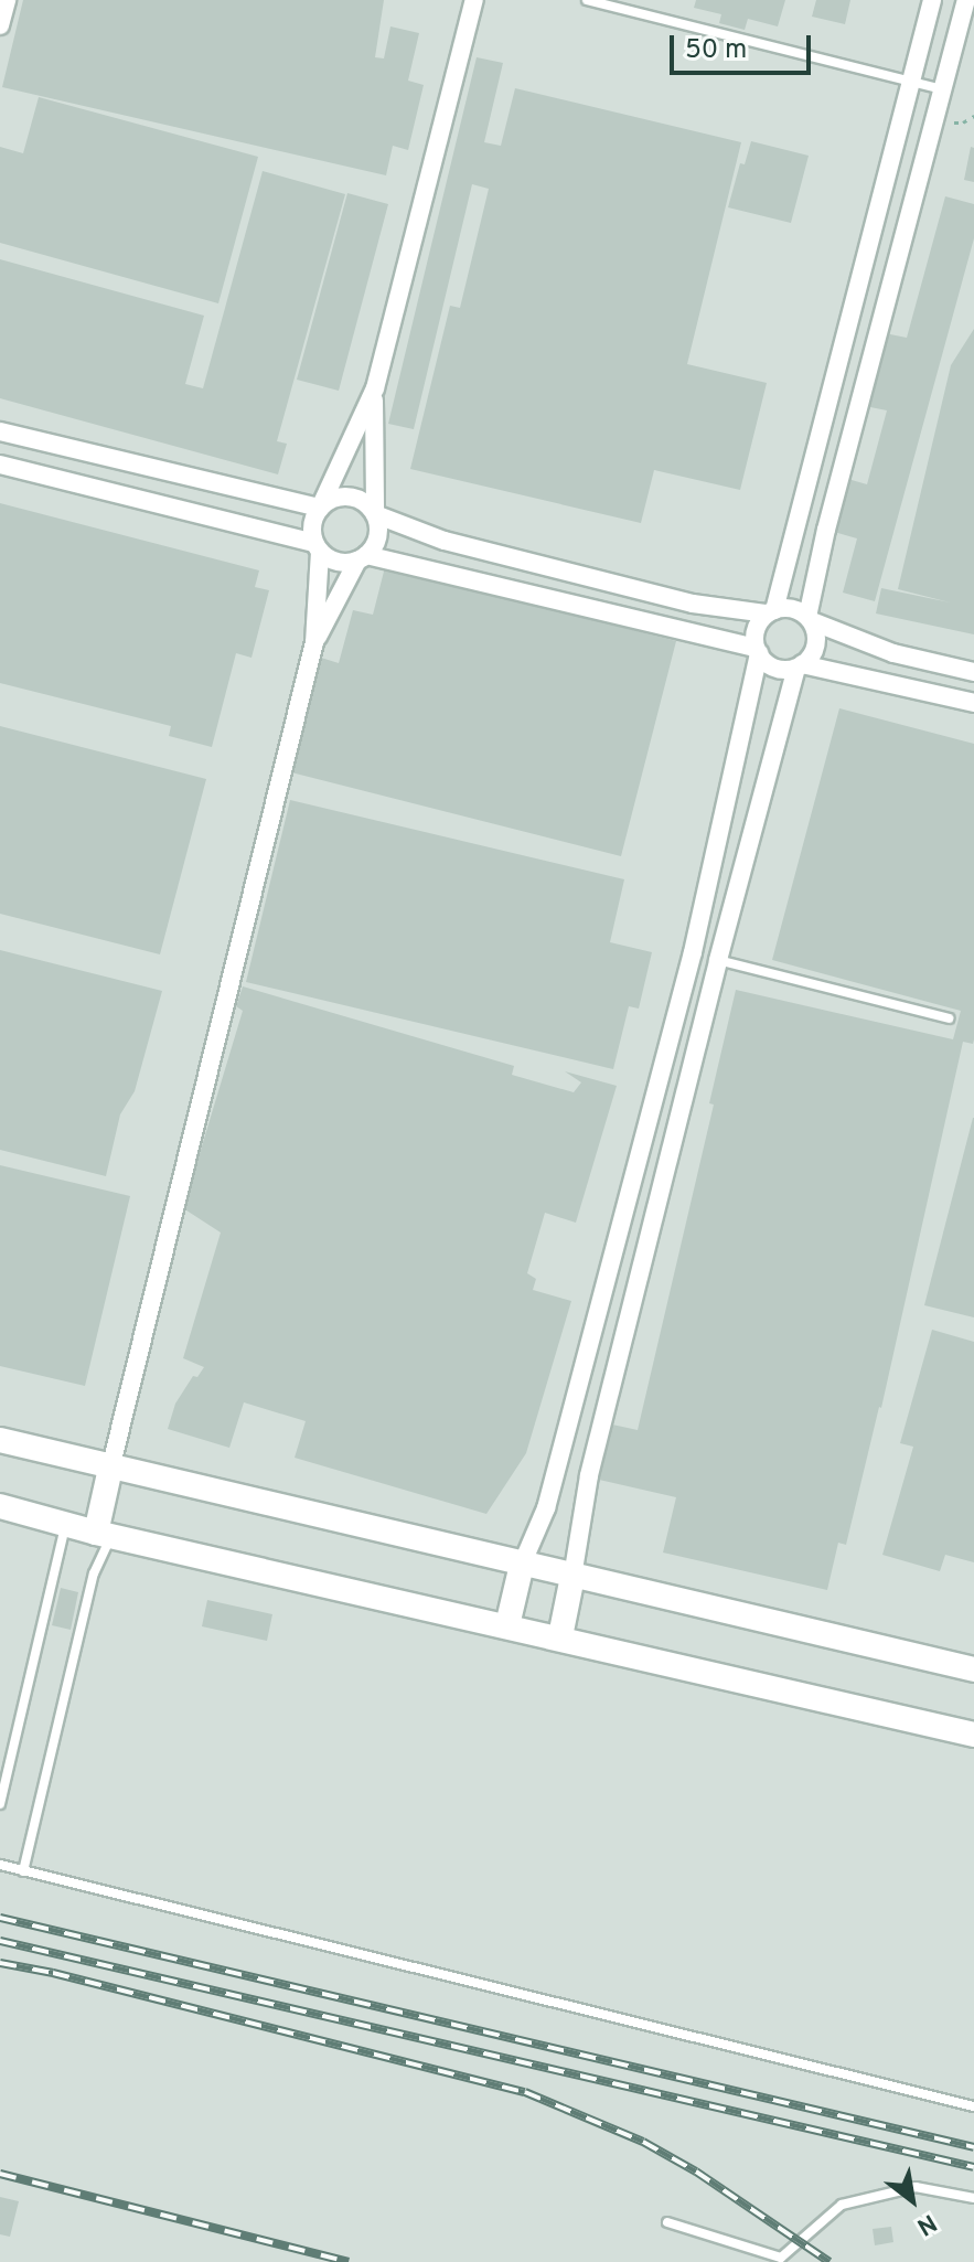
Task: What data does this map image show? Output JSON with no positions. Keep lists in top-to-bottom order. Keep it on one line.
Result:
{"scale_bar":"50 m","north":"bottom right"}
